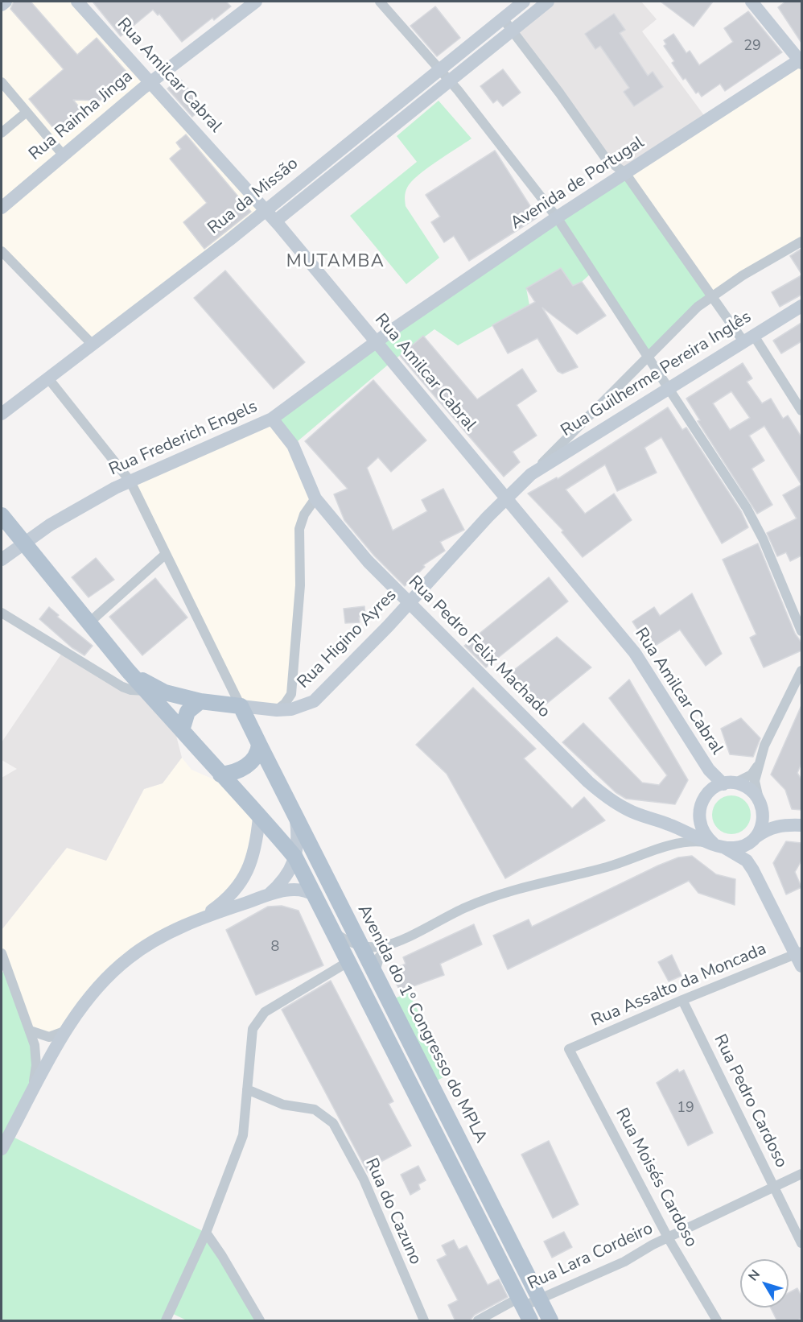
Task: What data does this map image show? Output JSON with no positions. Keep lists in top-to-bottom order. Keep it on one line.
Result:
{"streets":{"main road":["Avenida do 1º Congresso do MPLA"],"street":["Rua Amilcar Cabral","Rua Rainha Jinga","Avenida de Portugal","Rua da Missão","Rua Guilherme Pereira Inglês","Rua Frederich Engels","Rua Higino Ayres","Rua Pedro Felix Machado","Rua Assalto da Moncada","Rua Pedro Cardoso","Rua Moisés Cardoso","Rua do Cazuno","Rua Lara Cordeiro"]},"crossings":[["Rua Amilcar Cabral","Rua Rainha Jinga"],["Rua Amilcar Cabral","Avenida de Portugal"],["Rua Amilcar Cabral","Rua da Missão"],["Rua Amilcar Cabral","Rua Frederich Engels"],["Rua Amilcar Cabral","Rua Higino Ayres"],["Rua Amilcar Cabral","Rua Pedro Felix Machado"],["Avenida de Portugal","Rua Frederich Engels"],["Rua Guilherme Pereira Inglês","Rua Higino Ayres"],["Rua Frederich Engels","Rua Pedro Felix Machado"],["Rua Higino Ayres","Rua Pedro Felix Machado"],["Rua Higino Ayres","Avenida do 1º Congresso do MPLA"],["Rua Assalto da Moncada","Rua Pedro Cardoso"],["Rua Assalto da Moncada","Rua Moisés Cardoso"],["Avenida do 1º Congresso do MPLA","Rua Lara Cordeiro"],["Rua Pedro Cardoso","Rua Lara Cordeiro"],["Rua Moisés Cardoso","Rua Lara Cordeiro"]],"districts":["MUTAMBA"],"house_numbers":["29","8","19"],"north":"top left"}
